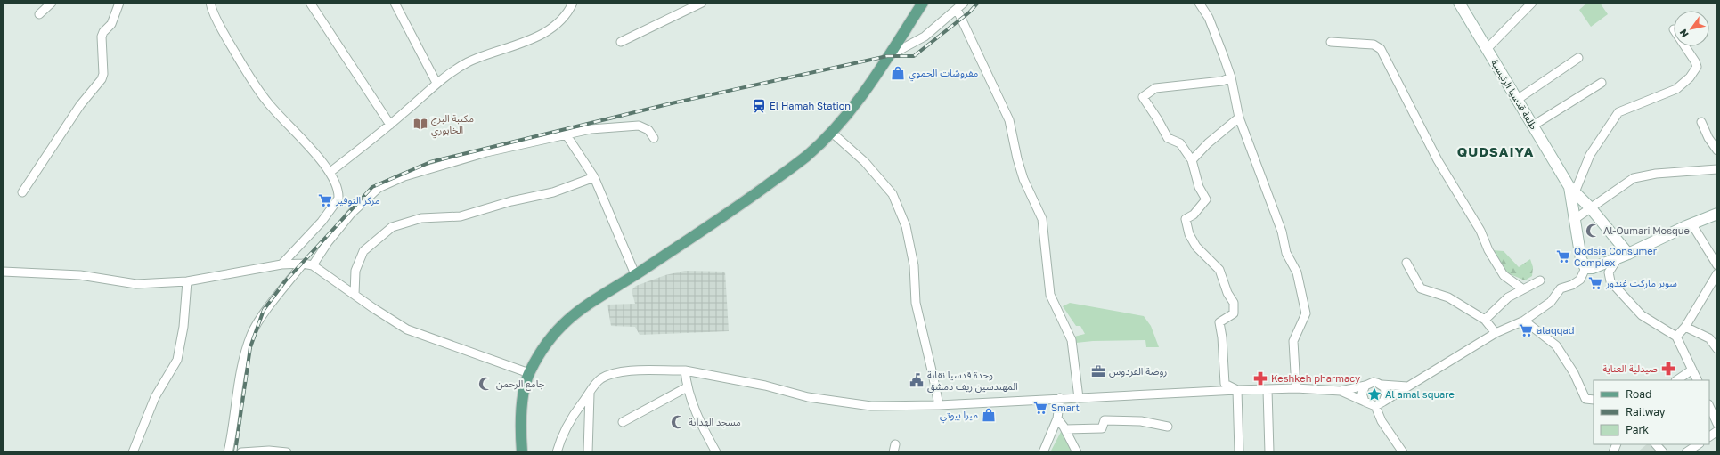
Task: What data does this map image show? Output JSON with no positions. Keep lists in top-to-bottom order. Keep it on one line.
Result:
{"streets":{"main road":["طلعة قدسيا الرئيسية"]},"districts":["QUDSAIYA"],"places":{"shop":["مفروشات الحموي","ميرا بيوتي"],"station":["El Hamah Station"],"library":["مكتبة البرج الخابوري"],"supermarket":["مركز التوفير","Qodsia Consumer Complex","سوبر ماركت غندور","alaqqad","Smart"],"mosque":["Al-Oumari Mosque","جامع الرحمن","مسجد الهداية"],"pharmacy":["صيدلية العناية","Keshkeh pharmacy"],"office":["روضة الفردوس"],"public building":["وحدة قدسيا نقابة المهندسين ريف دمشق"],"place":["Al amal square"]},"legend":["Road","Railway","Park"],"north":"bottom left"}
